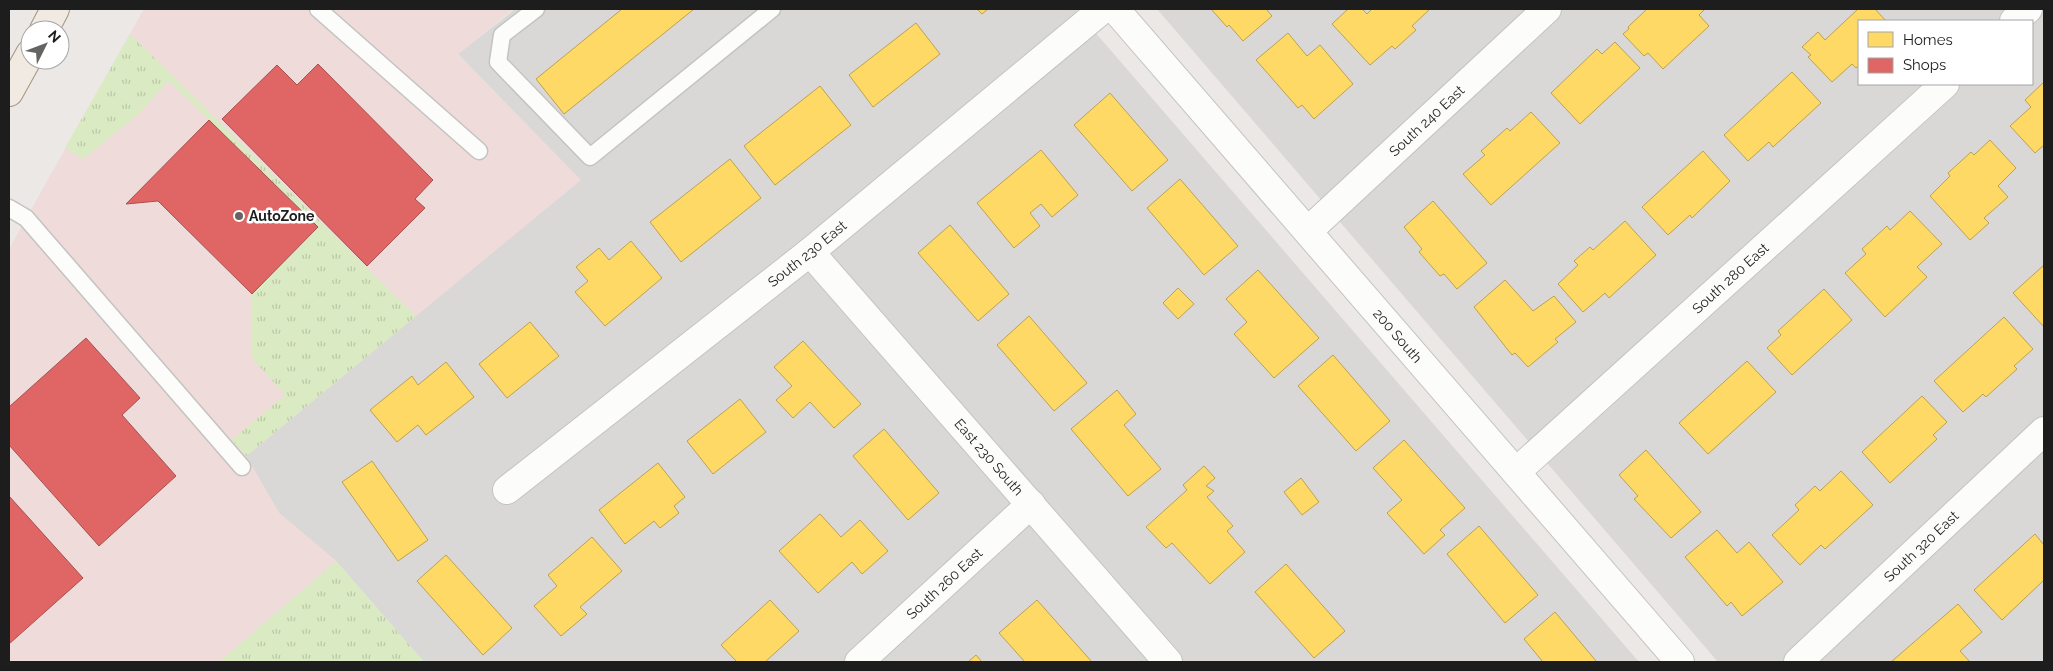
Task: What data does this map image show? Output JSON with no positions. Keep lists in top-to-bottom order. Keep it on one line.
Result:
{"streets":{"street":["South 240 East","South 230 East","South 280 East","200 South","East 230 South","South 320 East","South 260 East"]},"crossings":[["South 240 East","200 South"],["South 230 East","East 230 South"],["South 280 East","200 South"],["East 230 South","South 260 East"]],"places":["AutoZone"],"legend":["Homes","Shops"],"north":"top right"}
